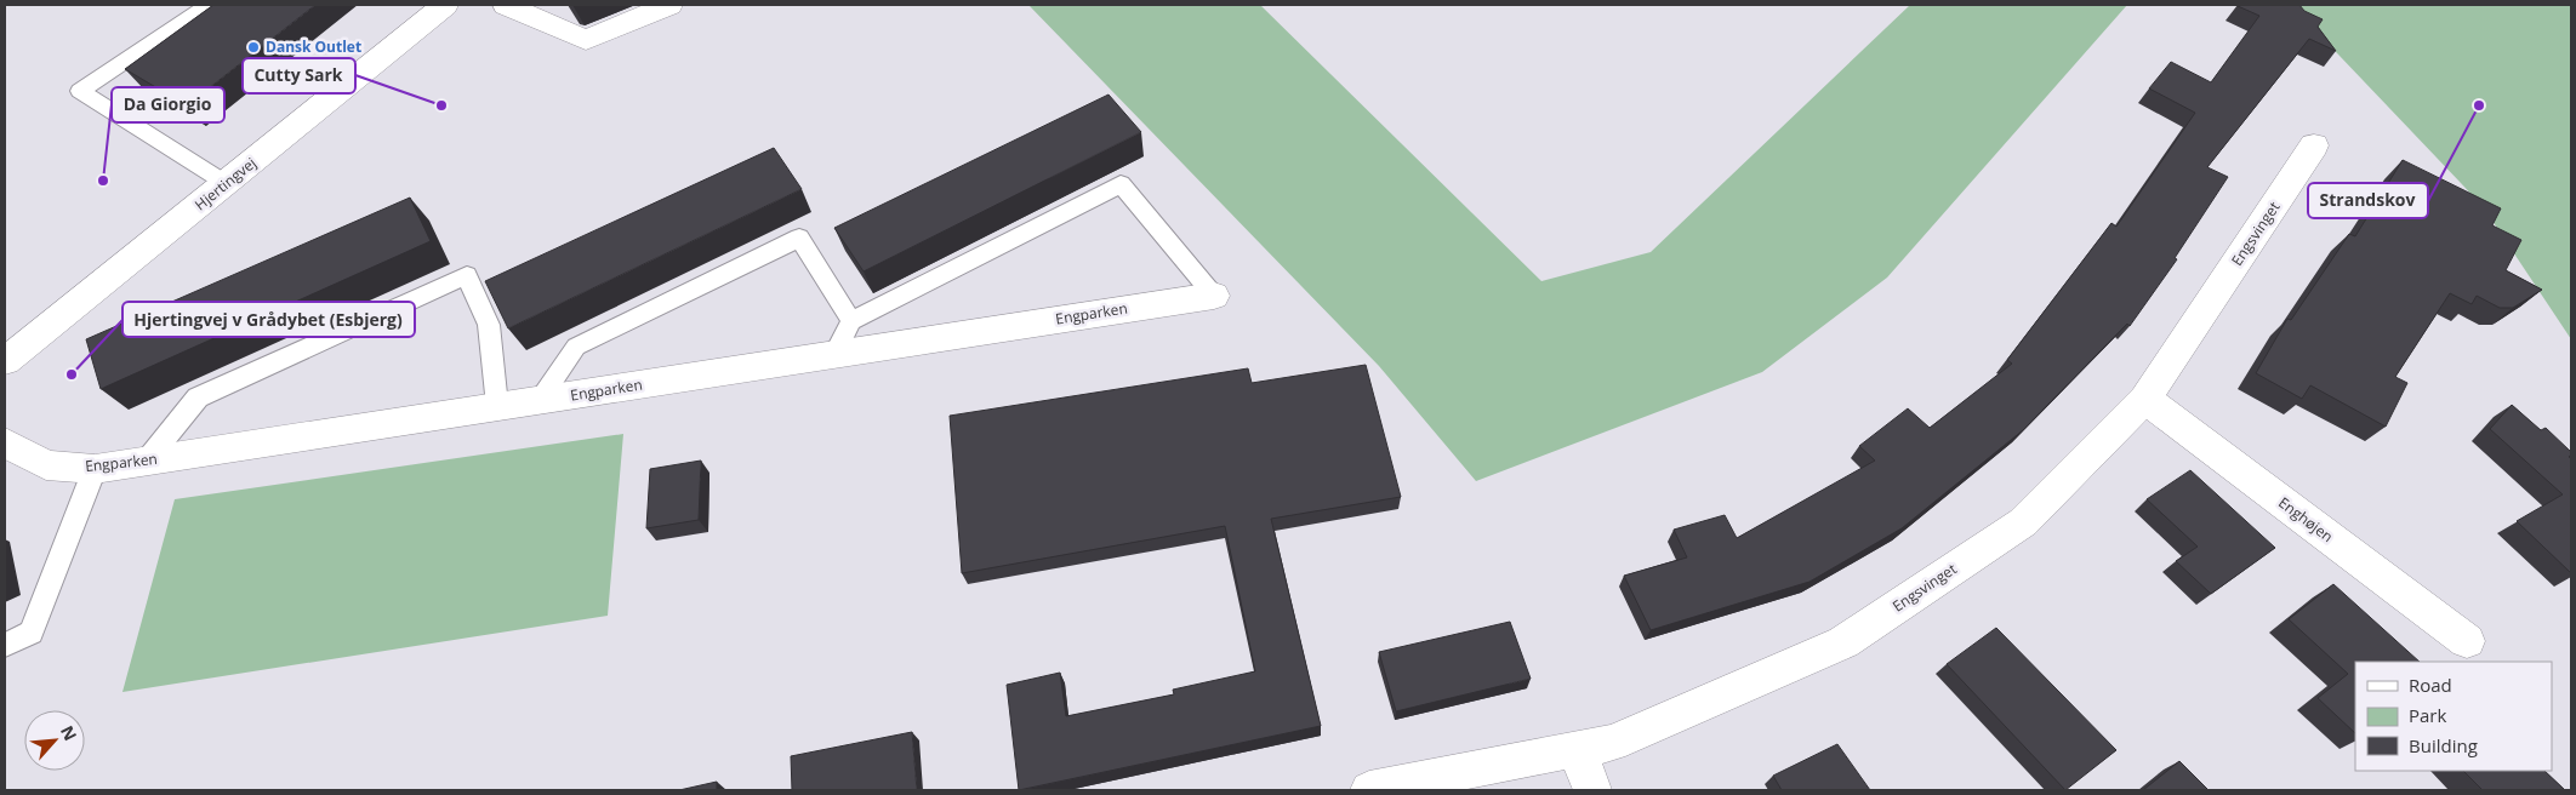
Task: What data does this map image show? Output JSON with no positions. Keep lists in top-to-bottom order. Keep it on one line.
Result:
{"streets":{"street":["Hjertingvej","Engsvinget","Engparken","Enghøjen"]},"crossings":[["Engsvinget","Enghøjen"]],"places":["Dansk Outlet","Cutty Sark","Strandskov","Da Giorgio","Hjertingvej v Grådybet (Esbjerg)"],"legend":["Road","Park","Building"],"north":"top right"}
